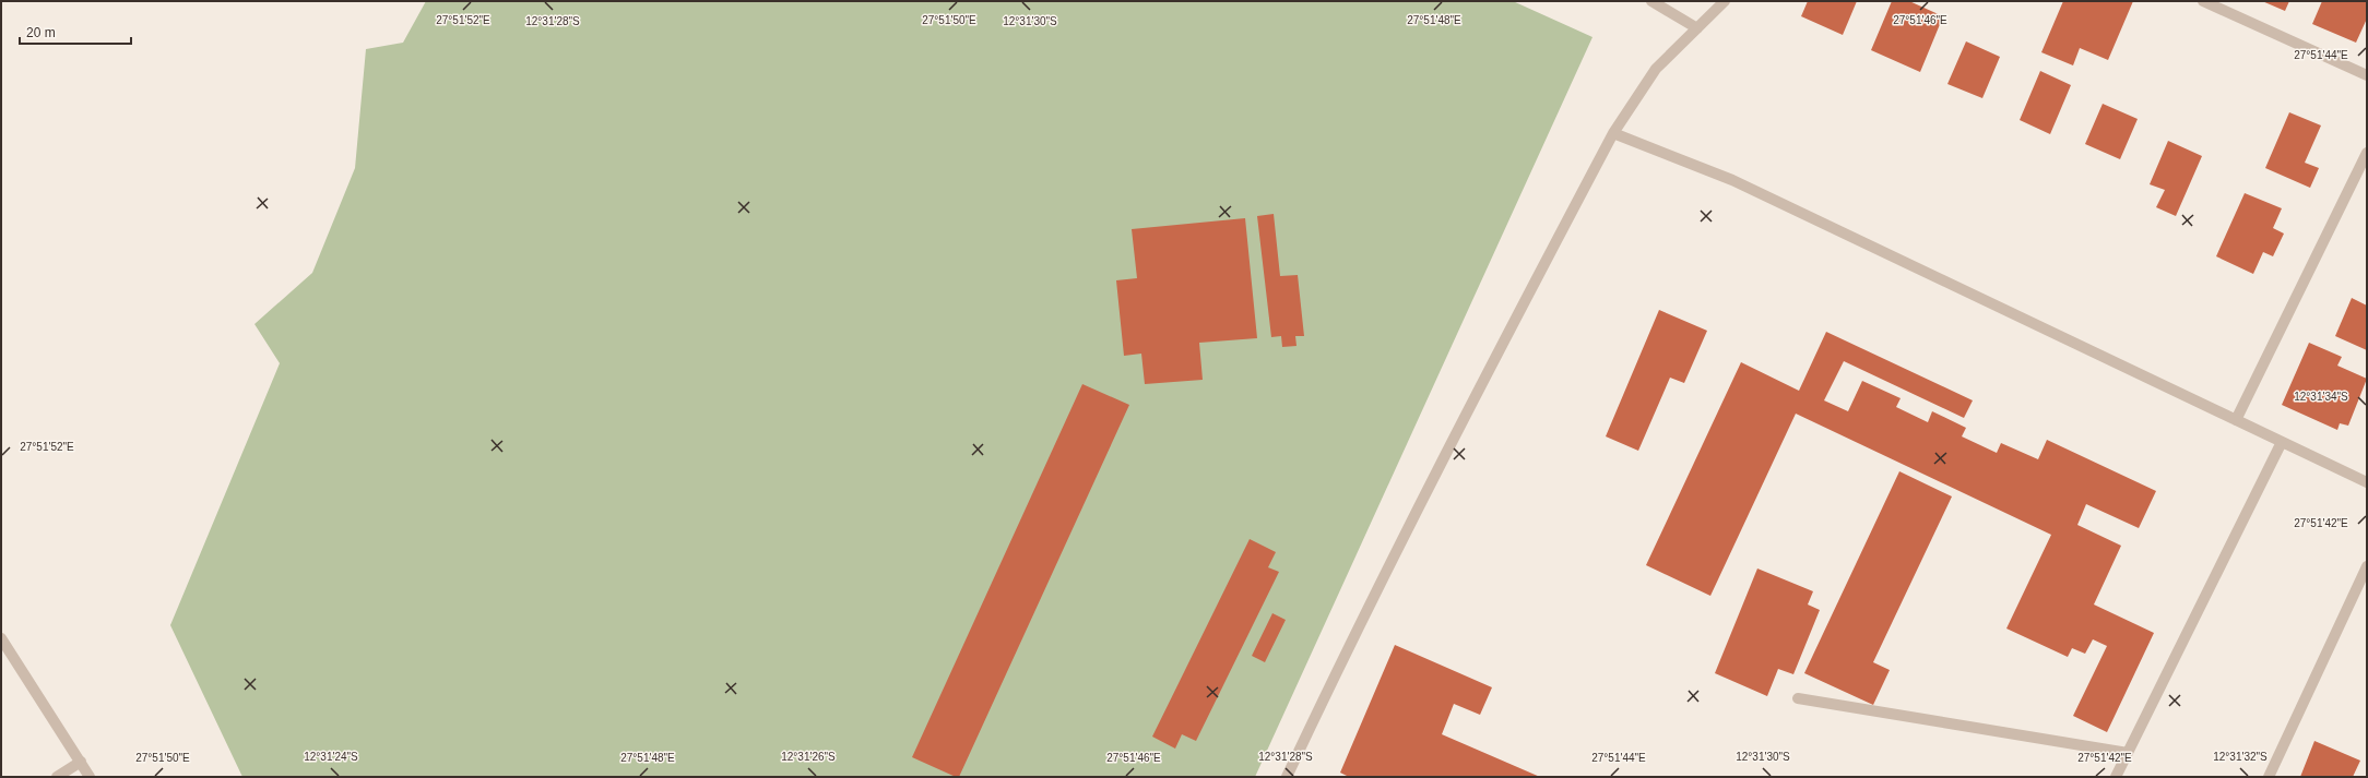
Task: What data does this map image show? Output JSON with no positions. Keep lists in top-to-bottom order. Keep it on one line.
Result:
{"scale_bar":"20 m","coordinates":["27°51'52\"E","27°51'50\"E","27°51'48\"E","27°51'46\"E","12°31'28\"S","12°31'30\"S","27°51'44\"E","12°31'34\"S","27°51'42\"E","12°31'24\"S","12°31'26\"S","12°31'32\"S"]}
